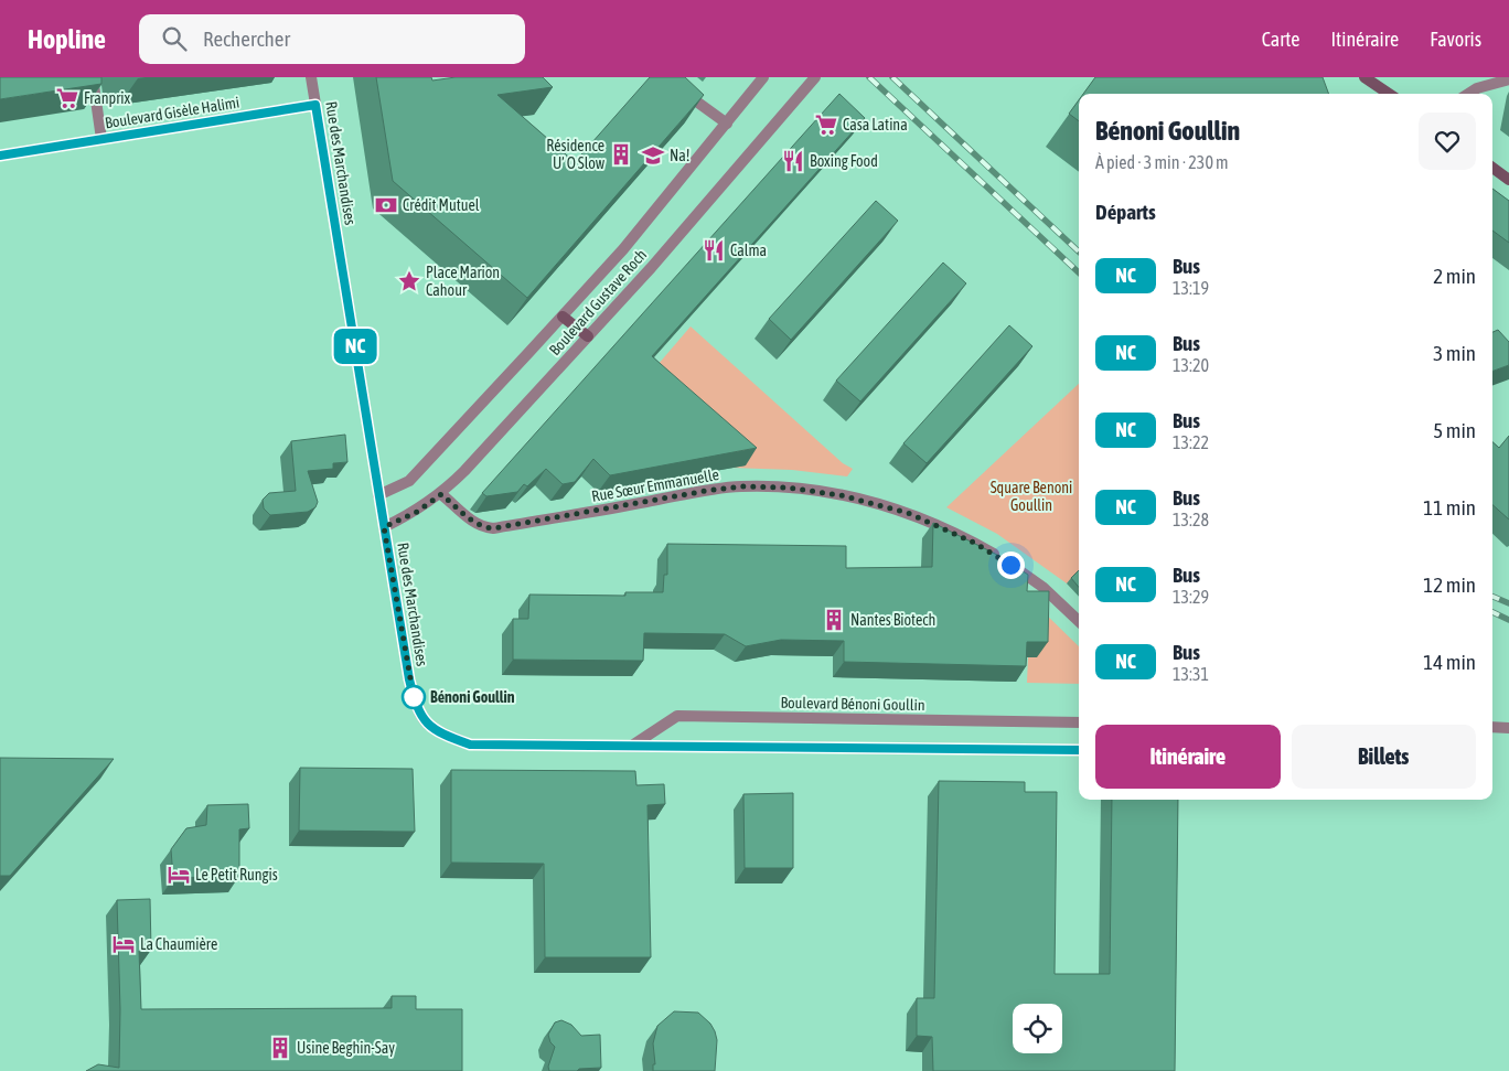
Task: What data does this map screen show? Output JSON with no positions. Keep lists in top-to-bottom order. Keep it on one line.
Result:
{"streets":{"street":["Boulevard Gisèle Halimi","Rue des Marchandises","Boulevard Gustave Roch","Rue Sœur Emmanuelle","Boulevard Bénoni Goullin"]},"crossings":[["Boulevard Gisèle Halimi","Rue des Marchandises"],["Rue des Marchandises","Boulevard Gustave Roch"],["Rue des Marchandises","Boulevard Bénoni Goullin"],["Boulevard Gustave Roch","Rue Sœur Emmanuelle"]],"parks":["Square Benoni Goullin"],"places":{"supermarket":["Franprix","Casa Latina"],"building":["Résidence U’ O Slow","Nantes Biotech","Usine Beghin-Say"],"school or university":["Na!"],"restaurant":["Boxing Food","Calma"],"bank":["Crédit Mutuel"],"place":["Place Marion Cahour"],"other":["Bénoni Goullin"],"hotel":["Le Petit Rungis","La Chaumière"]},"lines":["bus line NC"],"page":{"header":"Hopline","search":"Rechercher","nav":["Carte","Itinéraire","Favoris"],"on_map":"NC","heading":[["Bénoni Goullin","À pied · 3 min · 230 m"],"Départs"],"list":[{"mark":"NC","name":"Bus","note":"13:19","value":"2 min"},{"mark":"NC","name":"Bus","note":"13:20","value":"3 min"},{"mark":"NC","name":"Bus","note":"13:22","value":"5 min"},{"mark":"NC","name":"Bus","note":"13:28","value":"11 min"},{"mark":"NC","name":"Bus","note":"13:29","value":"12 min"},{"mark":"NC","name":"Bus","note":"13:31","value":"14 min"}],"buttons":["Itinéraire","Billets"]}}
